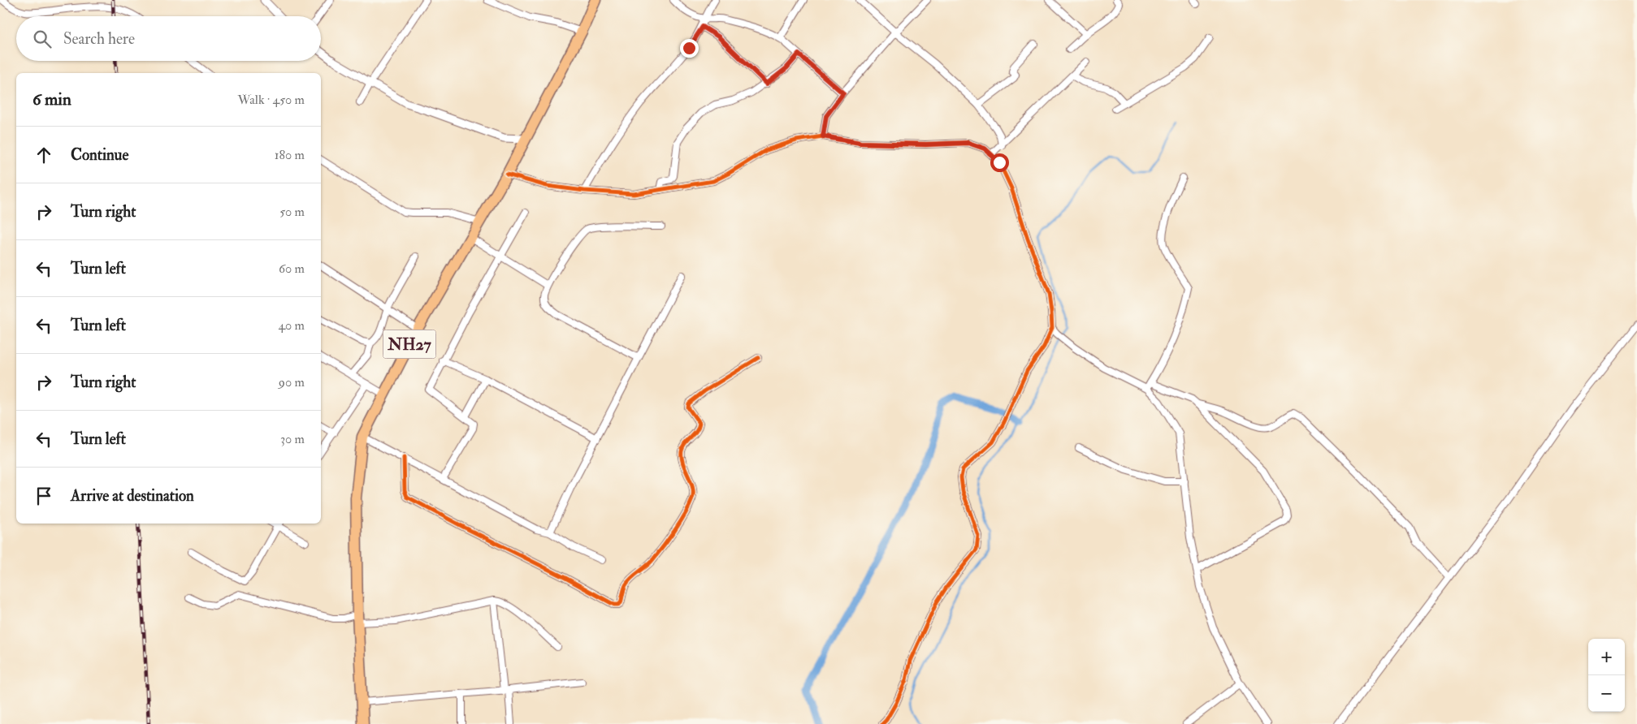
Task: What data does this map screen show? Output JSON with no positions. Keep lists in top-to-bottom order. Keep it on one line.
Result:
{"streets":{"highway":["NH27"]},"page":{"search":"Search here","heading":["6 min","Walk · 450 m"],"list":[["Continue","180 m"],["Turn right","50 m"],["Turn left","60 m"],["Turn left","40 m"],["Turn right","90 m"],["Turn left","30 m"],"Arrive at destination"],"map_buttons":["+","−"]}}
